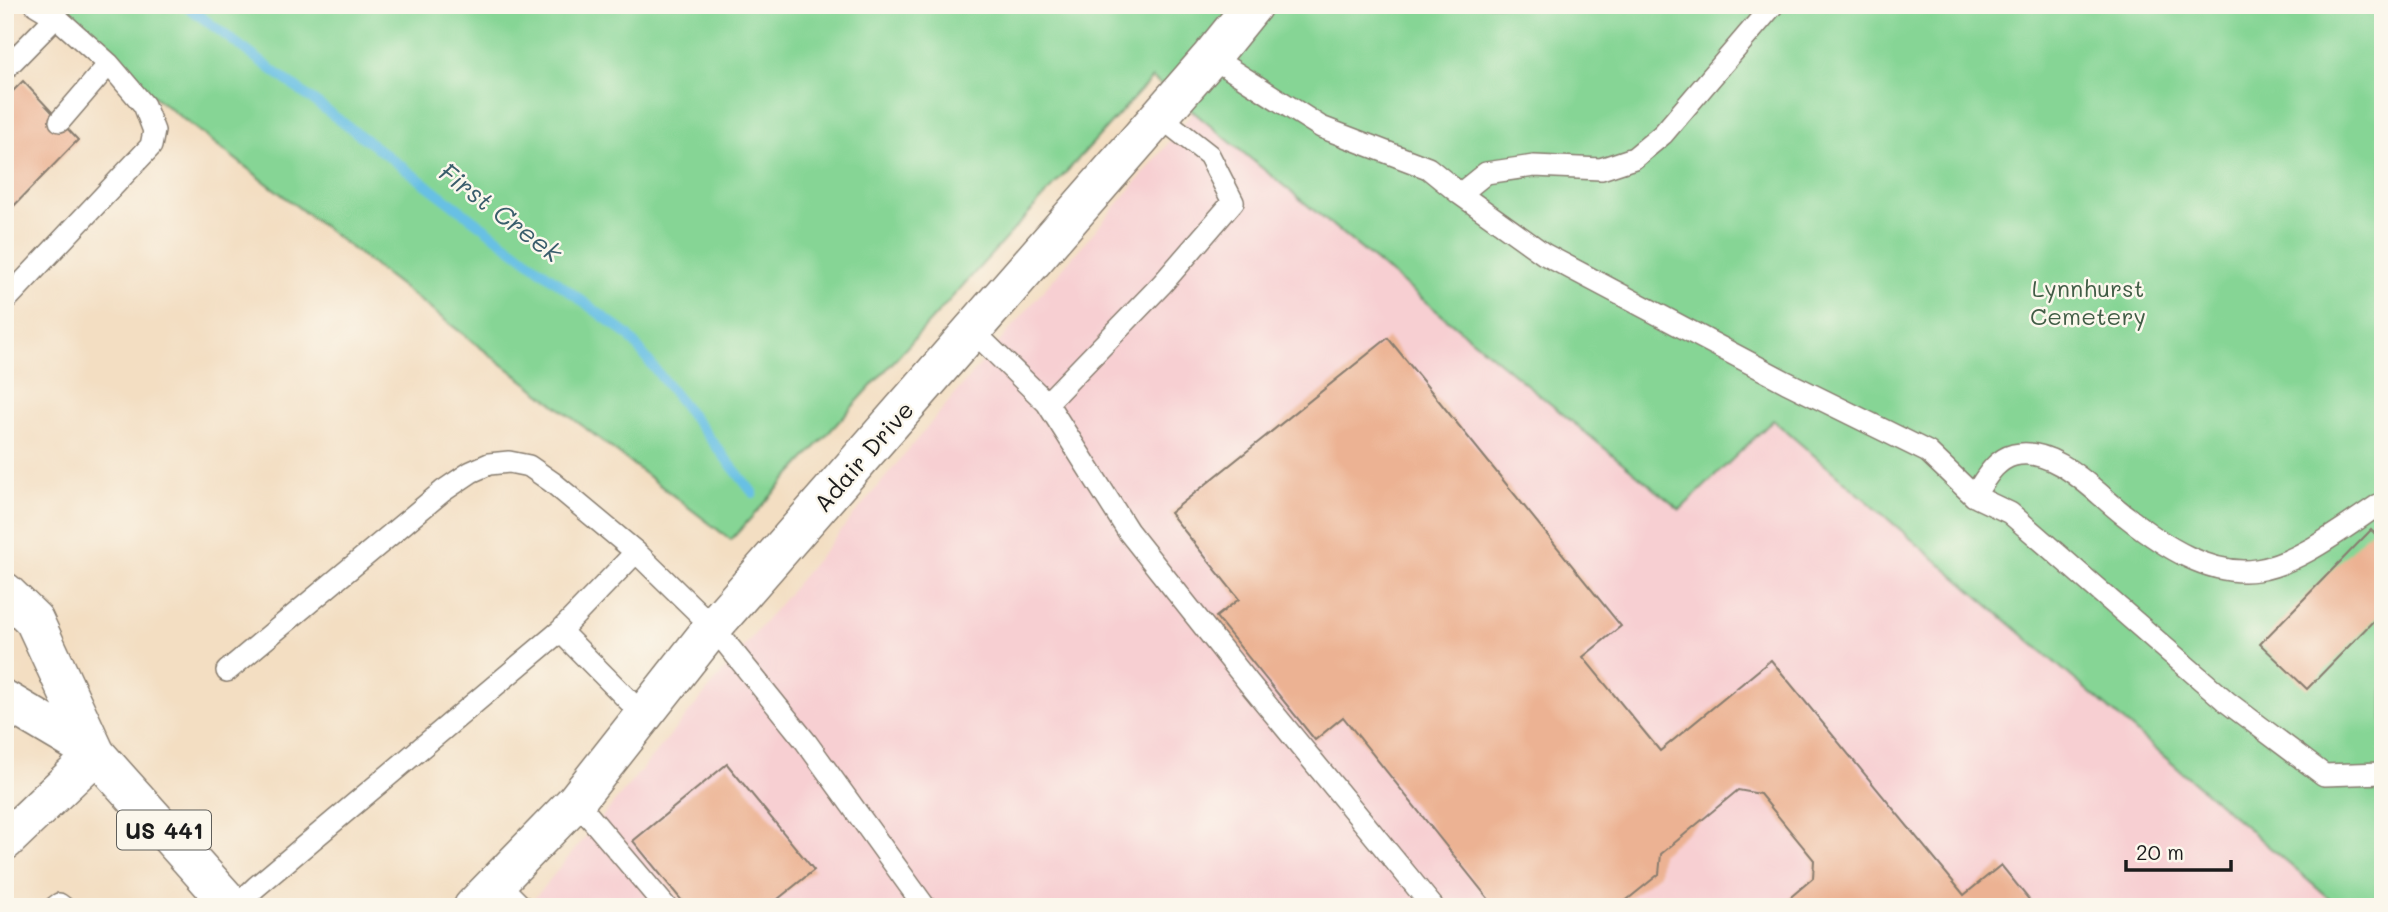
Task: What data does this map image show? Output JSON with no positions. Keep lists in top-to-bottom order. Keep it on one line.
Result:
{"streets":{"street":["Adair Drive","US 441"]},"water":["First Creek"],"parks":["Lynnhurst Cemetery"],"scale_bar":"20 m"}
